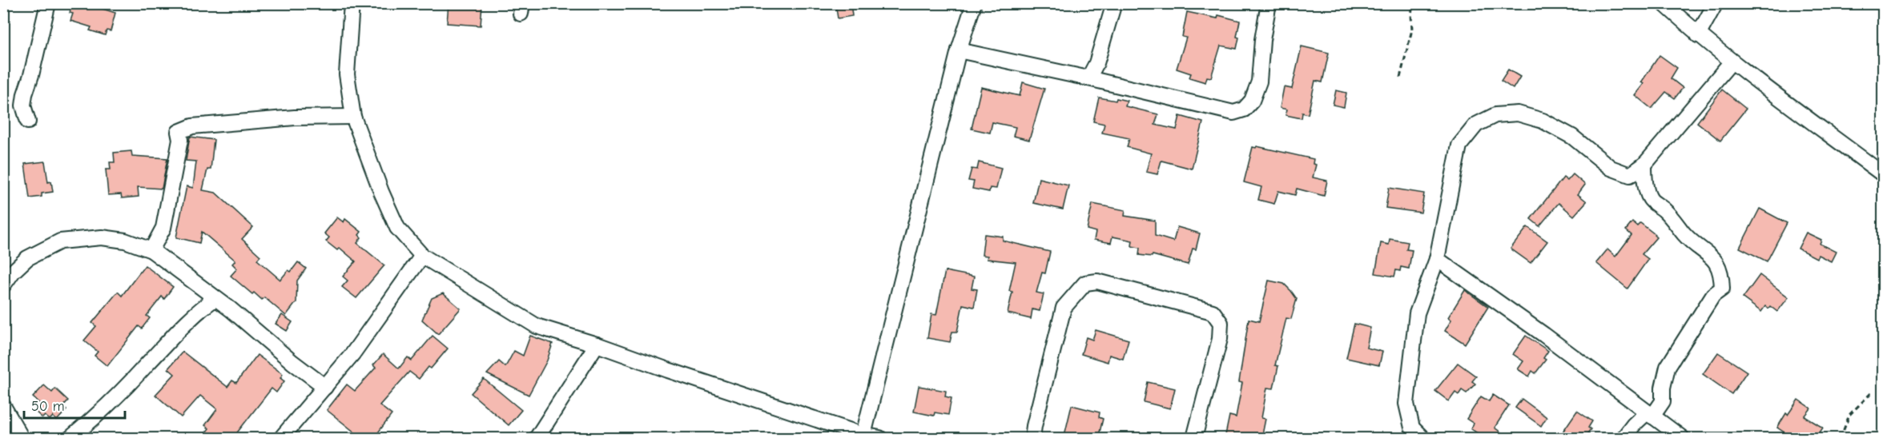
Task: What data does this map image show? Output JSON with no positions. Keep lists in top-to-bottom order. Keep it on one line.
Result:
{"scale_bar":"50 m"}
